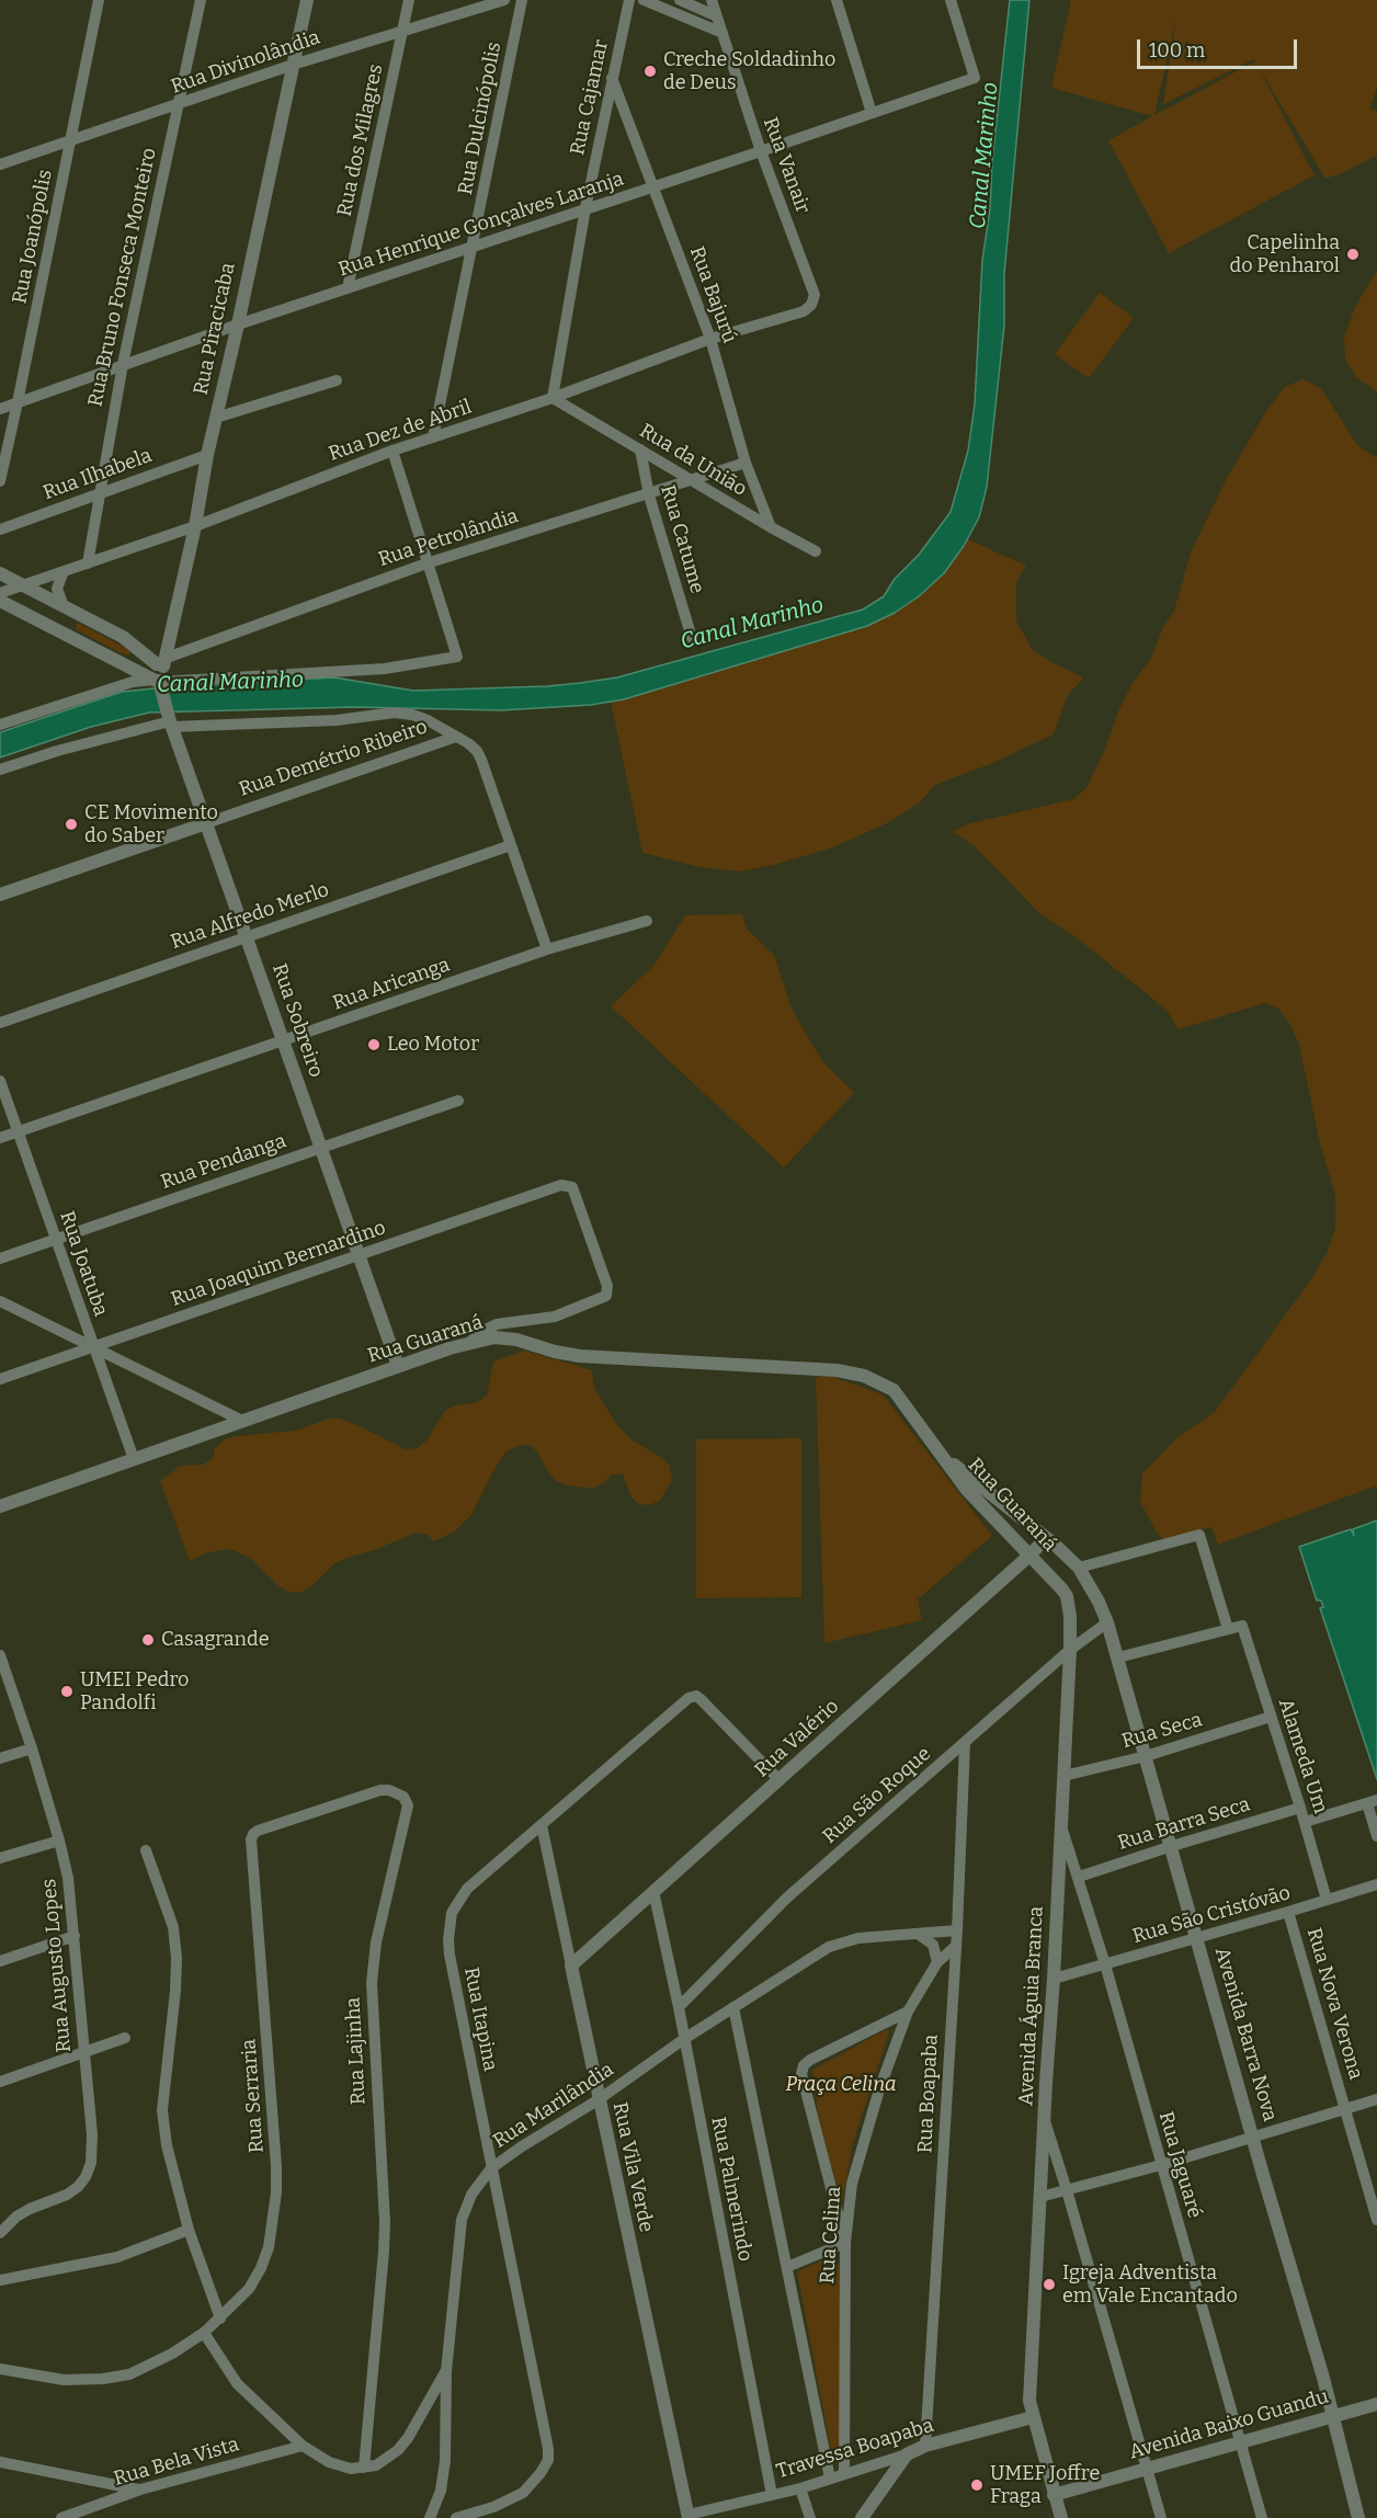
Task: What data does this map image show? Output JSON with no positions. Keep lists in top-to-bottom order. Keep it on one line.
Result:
{"streets":{"street":["Rua Divinolândia","Rua Cajamar","Rua Dulcinópolis","Rua dos Milagres","Rua Vanair","Rua Henrique Gonçalves Laranja","Rua Joanópolis","Rua Bruno Fonseca Monteiro","Rua Bajurú","Rua Piracicaba","Rua Dez de Abril","Rua da União","Rua Ilhabela","Rua Petrolândia","Rua Catume","Rua Demétrio Ribeiro","Rua Alfredo Merlo","Rua Aricanga","Rua Sobreiro","Rua Pendanga","Rua Joatuba","Rua Joaquim Bernardino","Rua Guaraná","Rua Seca","Rua Valério","Alameda Um","Rua São Roque","Rua Barra Seca","Rua São Cristóvão","Rua Augusto Lopes","Rua Nova Verona","Avenida Águia Branca","Rua Itapina","Avenida Barra Nova","Rua Lajinha","Rua Boapaba","Rua Serraria","Rua Marilândia","Rua Jaguaré","Rua Vila Verde","Rua Palmerindo","Rua Celina","Avenida Baixo Guandu","Travessa Boapaba","Rua Bela Vista"]},"crossings":[["Rua Divinolândia","Rua dos Milagres"],["Rua Divinolândia","Rua Joanópolis"],["Rua Divinolândia","Rua Bruno Fonseca Monteiro"],["Rua Divinolândia","Rua Piracicaba"],["Rua Cajamar","Rua Henrique Gonçalves Laranja"],["Rua Cajamar","Rua Bajurú"],["Rua Cajamar","Rua Dez de Abril"],["Rua Cajamar","Rua da União"],["Rua Dulcinópolis","Rua Henrique Gonçalves Laranja"],["Rua Dulcinópolis","Rua Dez de Abril"],["Rua dos Milagres","Rua Henrique Gonçalves Laranja"],["Rua Vanair","Rua Henrique Gonçalves Laranja"],["Rua Vanair","Rua Dez de Abril"],["Rua Henrique Gonçalves Laranja","Rua Joanópolis"],["Rua Henrique Gonçalves Laranja","Rua Bruno Fonseca Monteiro"],["Rua Henrique Gonçalves Laranja","Rua Bajurú"],["Rua Henrique Gonçalves Laranja","Rua Piracicaba"],["Rua Bruno Fonseca Monteiro","Rua Dez de Abril"],["Rua Bruno Fonseca Monteiro","Rua Ilhabela"],["Rua Bajurú","Rua Dez de Abril"],["Rua Bajurú","Rua da União"],["Rua Bajurú","Rua Petrolândia"],["Rua Piracicaba","Rua Dez de Abril"],["Rua Piracicaba","Rua Ilhabela"],["Rua Piracicaba","Rua Petrolândia"],["Rua Piracicaba","Rua Sobreiro"],["Rua Dez de Abril","Rua da União"],["Rua da União","Rua Petrolândia"],["Rua da União","Rua Catume"],["Rua Petrolândia","Rua Catume"],["Rua Demétrio Ribeiro","Rua Sobreiro"],["Rua Alfredo Merlo","Rua Sobreiro"],["Rua Aricanga","Rua Sobreiro"],["Rua Aricanga","Rua Joatuba"],["Rua Sobreiro","Rua Pendanga"],["Rua Sobreiro","Rua Joaquim Bernardino"],["Rua Sobreiro","Rua Guaraná"],["Rua Pendanga","Rua Joatuba"],["Rua Joatuba","Rua Joaquim Bernardino"],["Rua Joatuba","Rua Guaraná"],["Rua Joaquim Bernardino","Rua Guaraná"],["Rua Guaraná","Rua Valério"],["Rua Guaraná","Avenida Águia Branca"],["Rua Guaraná","Avenida Barra Nova"],["Rua Seca","Alameda Um"],["Rua Seca","Avenida Águia Branca"],["Rua Seca","Avenida Barra Nova"],["Rua Valério","Rua Itapina"],["Rua Valério","Rua Vila Verde"],["Rua Valério","Rua Palmerindo"],["Alameda Um","Rua Barra Seca"],["Alameda Um","Rua São Cristóvão"],["Rua São Roque","Avenida Águia Branca"],["Rua São Roque","Avenida Barra Nova"],["Rua São Roque","Rua Boapaba"],["Rua São Roque","Rua Palmerindo"],["Rua Barra Seca","Avenida Barra Nova"],["Rua Barra Seca","Rua Jaguaré"],["Rua São Cristóvão","Rua Nova Verona"],["Rua São Cristóvão","Avenida Águia Branca"],["Rua São Cristóvão","Avenida Barra Nova"],["Rua São Cristóvão","Rua Jaguaré"],["Avenida Águia Branca","Rua Jaguaré"],["Avenida Águia Branca","Avenida Baixo Guandu"],["Avenida Águia Branca","Travessa Boapaba"],["Rua Itapina","Rua Marilândia"],["Rua Itapina","Rua Vila Verde"],["Avenida Barra Nova","Avenida Baixo Guandu"],["Rua Lajinha","Rua Serraria"],["Rua Boapaba","Rua Marilândia"],["Rua Boapaba","Rua Celina"],["Rua Boapaba","Travessa Boapaba"],["Rua Marilândia","Rua Vila Verde"],["Rua Marilândia","Rua Palmerindo"],["Rua Jaguaré","Avenida Baixo Guandu"],["Rua Vila Verde","Travessa Boapaba"],["Rua Palmerindo","Travessa Boapaba"],["Rua Celina","Travessa Boapaba"]],"water":["Canal Marinho"],"parks":["Praça Celina"],"places":["Creche Soldadinho de Deus","Capelinha do Penharol","CE Movimento do Saber","Leo Motor","Casagrande","UMEI Pedro Pandolfi","Igreja Adventista em Vale Encantado","UMEF Joffre Fraga"],"scale_bar":"100 m"}
